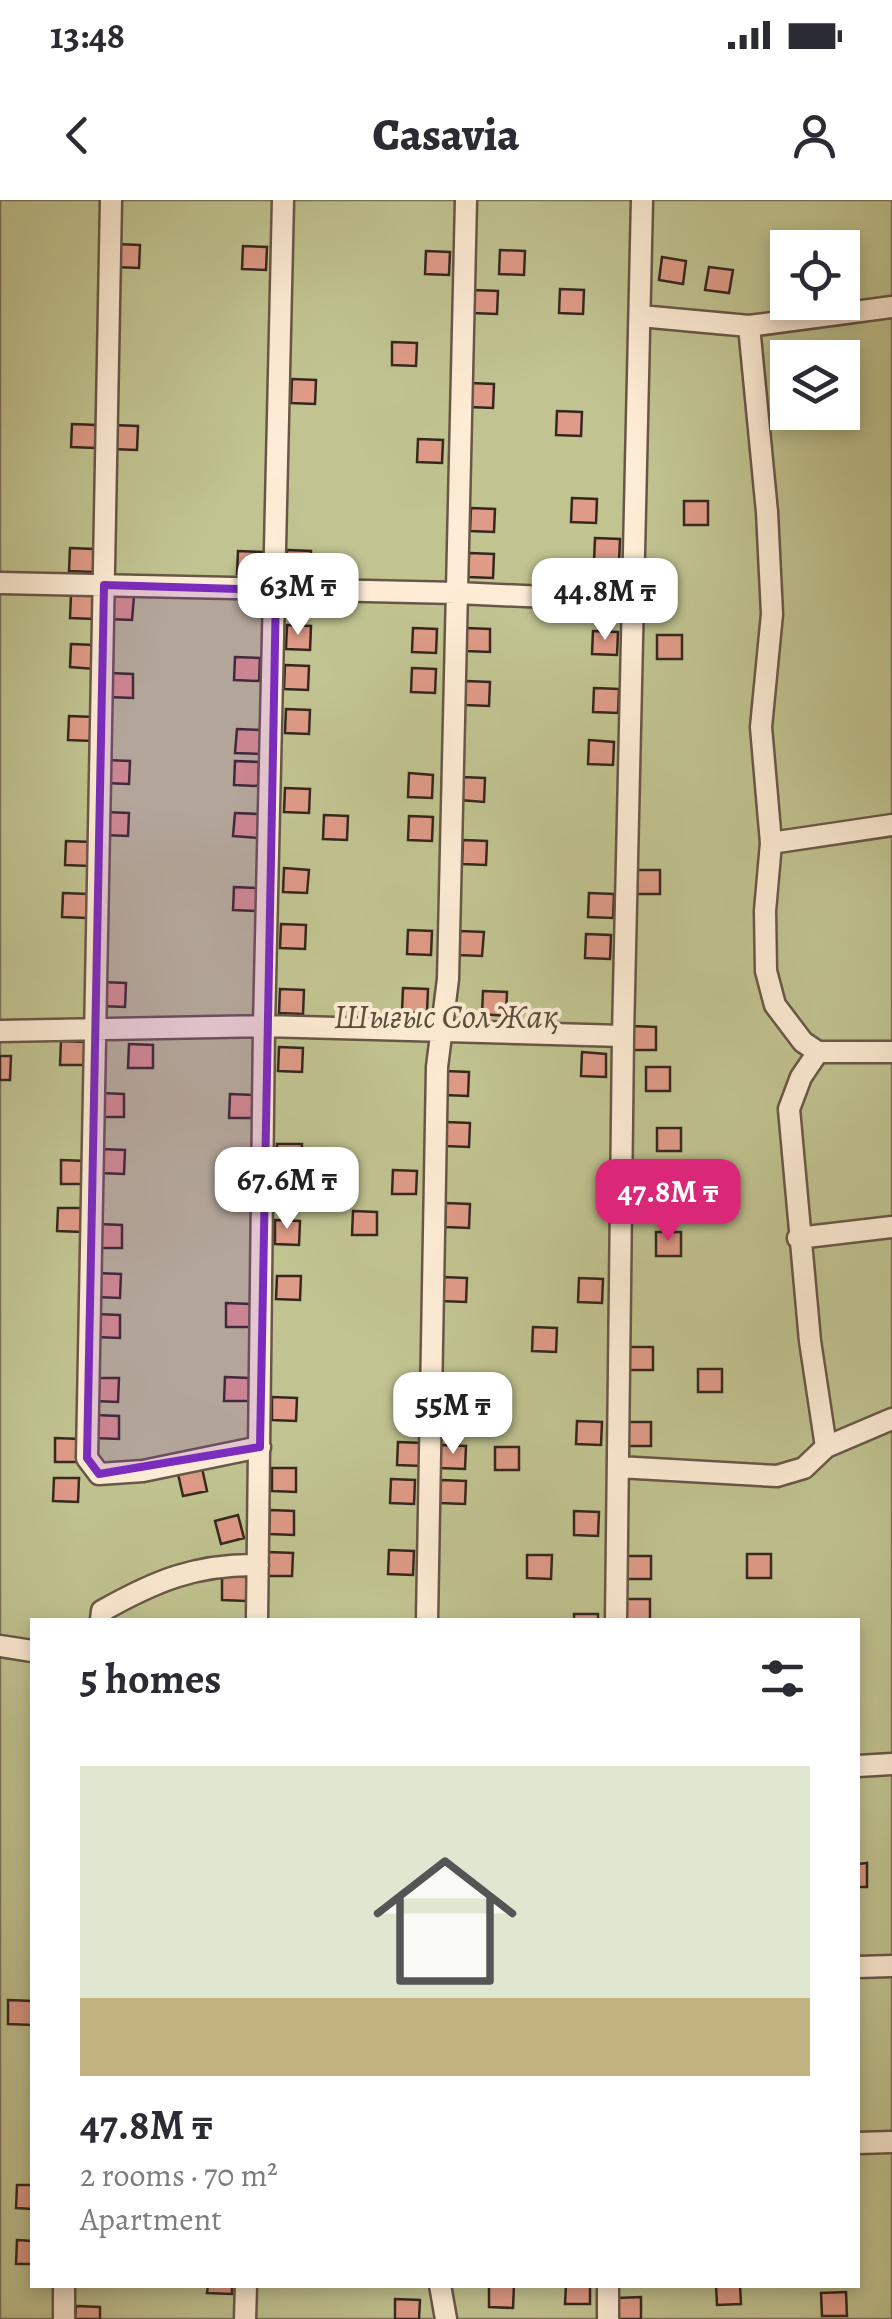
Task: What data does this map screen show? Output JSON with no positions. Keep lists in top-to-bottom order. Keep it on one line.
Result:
{"parks":["Шығыс Сол Жақ"],"page":{"status":"13:48","header":"Casavia","price":["63M ₸","44.8M ₸","67.6M ₸","47.8M ₸","55M ₸"],"heading":"5 homes","list":[{"name":"47.8M ₸","note":"2 rooms · 70 m² · Apartment"}]}}
